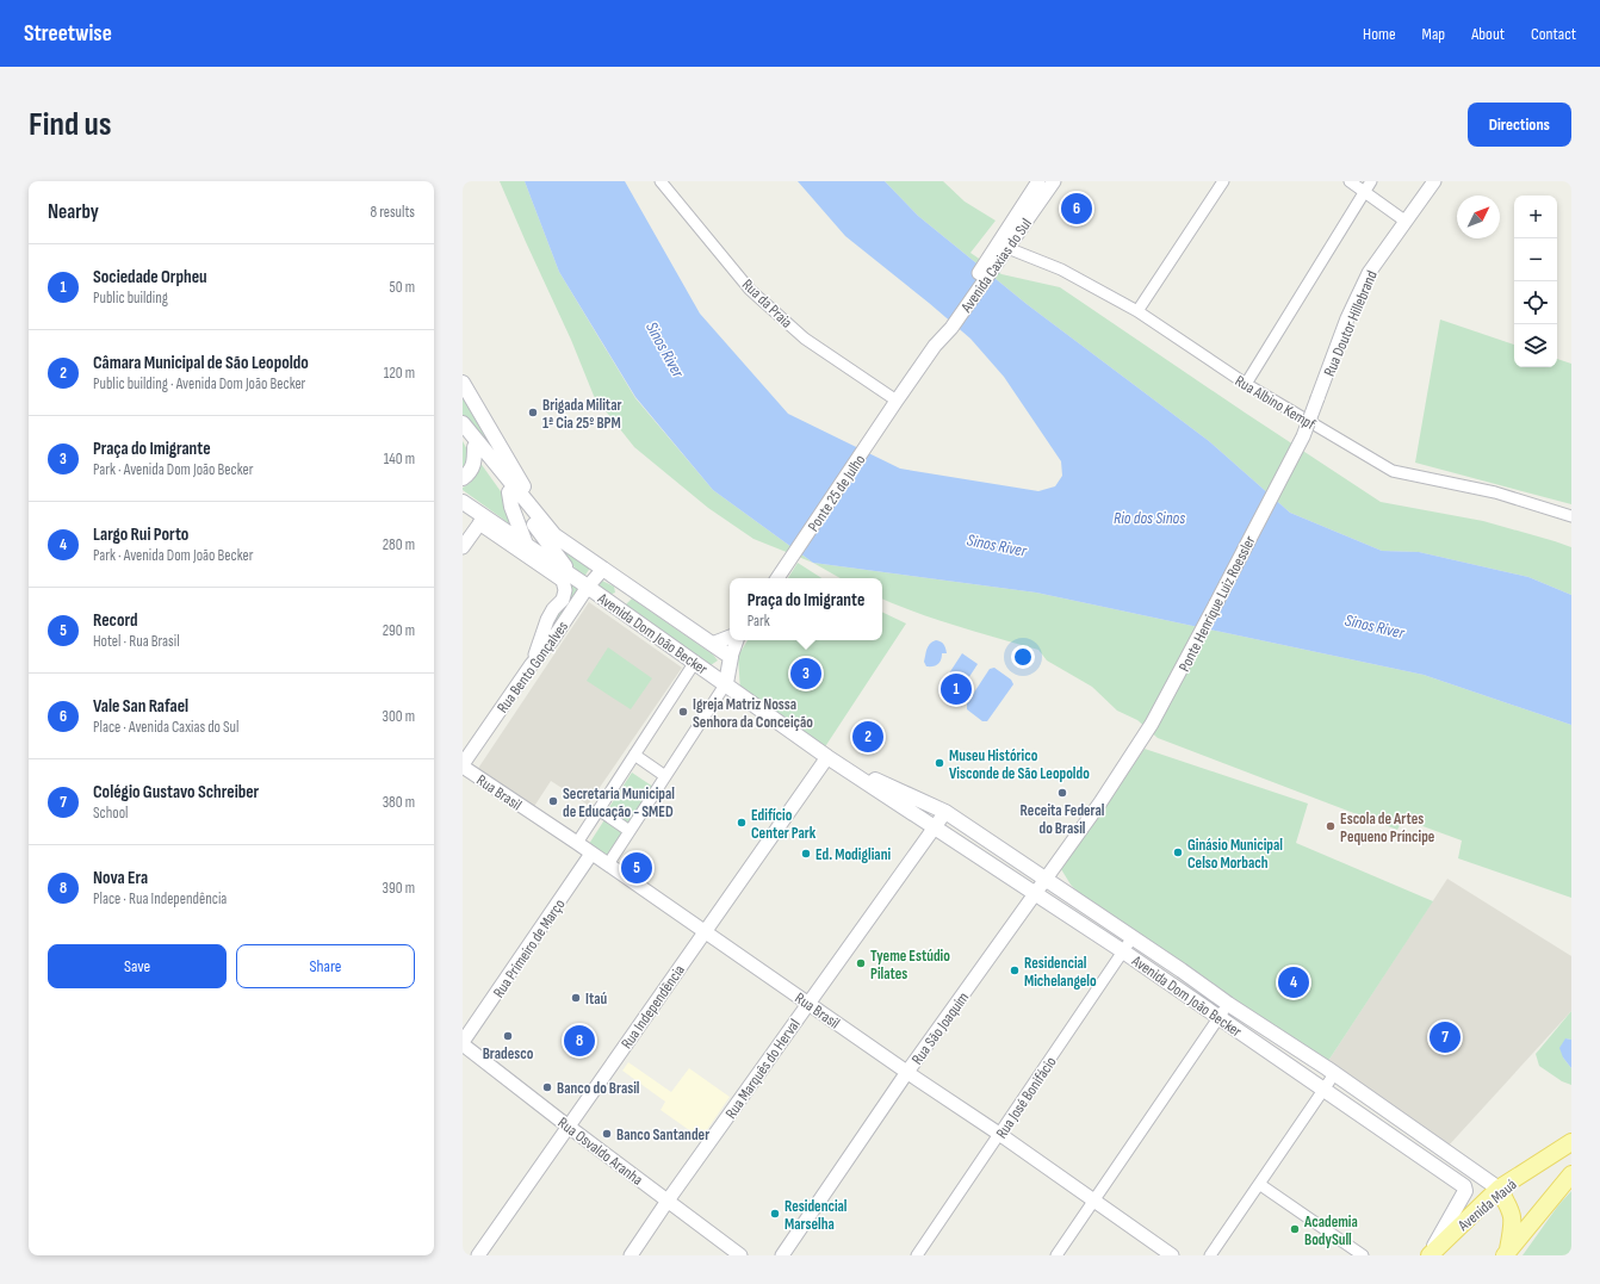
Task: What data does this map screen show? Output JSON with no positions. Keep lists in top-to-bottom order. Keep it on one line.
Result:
{"streets":{"main road":["Avenida Dom João Becker","Avenida Mauá"],"street":["Avenida Caxias do Sul","Rua da Praia","Rua Doutor Hillebrand","Rua Albino Kempf","Ponte 25 de Julho","Ponte Henrique Luiz Roessler","Rua Bento Gonçalves","Rua Brasil","Rua Primeiro de Março","Rua Independência","Rua São Joaquim","Rua Marquês do Herval","Rua José Bonifácio","Rua Osvaldo Aranha"]},"crossings":[["Avenida Caxias do Sul","Rua da Praia"],["Avenida Caxias do Sul","Rua Albino Kempf"],["Avenida Caxias do Sul","Ponte 25 de Julho"],["Rua Doutor Hillebrand","Ponte Henrique Luiz Roessler"],["Ponte Henrique Luiz Roessler","Rua São Joaquim"],["Avenida Dom João Becker","Rua Bento Gonçalves"],["Avenida Dom João Becker","Rua Independência"],["Avenida Dom João Becker","Rua São Joaquim"],["Avenida Dom João Becker","Rua Marquês do Herval"],["Avenida Dom João Becker","Rua José Bonifácio"],["Avenida Dom João Becker","Avenida Mauá"],["Rua Bento Gonçalves","Rua Brasil"],["Rua Brasil","Rua Primeiro de Março"],["Rua Brasil","Rua Independência"],["Rua Brasil","Rua São Joaquim"],["Rua Brasil","Rua Marquês do Herval"],["Rua Brasil","Rua José Bonifácio"],["Rua Primeiro de Março","Rua Osvaldo Aranha"],["Rua Independência","Rua Osvaldo Aranha"],["Rua Marquês do Herval","Rua Osvaldo Aranha"]],"water":["Sinos River","Rio dos Sinos"],"places":["Brigada Militar 1ª Cia 25º BPM","Igreja Matriz Nossa Senhora da Conceição","Museu Histórico Visconde de São Leopoldo","Receita Federal do Brasil","Secretaria Municipal de Educação - SMED","Edifício Center Park","Escola de Artes Pequeno Príncipe","Ginásio Municipal Celso Morbach","Ed. Modigliani","Tyeme Estúdio Pilates","Residencial Michelangelo","Itaú","Bradesco","Banco do Brasil","Banco Santander","Residencial Marselha","Academia BodySull"],"north":"top right","page":{"header":"Streetwise","nav":["Home","Map","About","Contact"],"buttons":["Directions",["Save","Share"]],"title":"Find us","heading":["Nearby","8 results"],"pins":["6","3","1","2","5","4","7","8"],"map_buttons":["+","−"],"list":[{"mark":"1","name":"Sociedade Orpheu","note":"Public building","value":"50 m"},{"mark":"2","name":"Câmara Municipal de São Leopoldo","note":"Public building · Avenida Dom João Becker","value":"120 m"},{"mark":"3","name":"Praça do Imigrante","note":"Park · Avenida Dom João Becker","value":"140 m"},{"mark":"4","name":"Largo Rui Porto","note":"Park · Avenida Dom João Becker","value":"280 m"},{"mark":"5","name":"Record","note":"Hotel · Rua Brasil","value":"290 m"},{"mark":"6","name":"Vale San Rafael","note":"Place · Avenida Caxias do Sul","value":"300 m"},{"mark":"7","name":"Colégio Gustavo Schreiber","note":"School","value":"380 m"},{"mark":"8","name":"Nova Era","note":"Place · Rua Independência","value":"390 m"}],"popup":["Praça do Imigrante","Park"]}}
